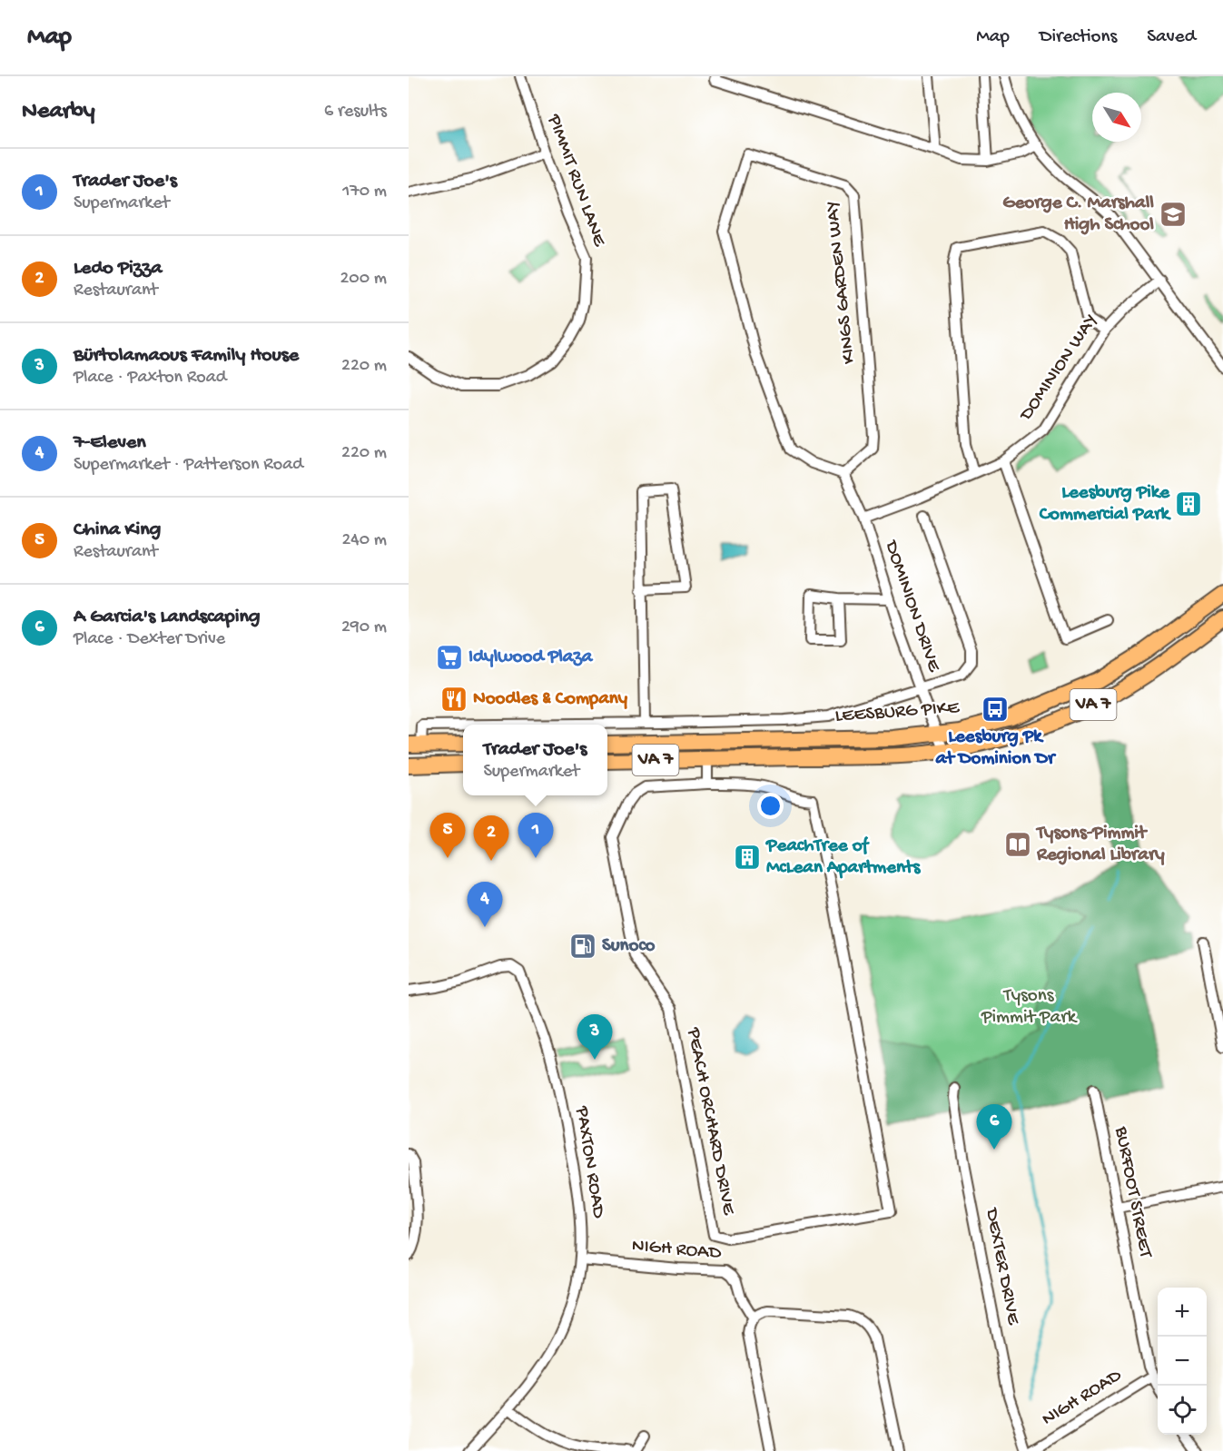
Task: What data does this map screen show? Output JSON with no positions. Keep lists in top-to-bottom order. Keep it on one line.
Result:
{"streets":{"main road":["VA 7","LEESBURG PIKE"],"street":["PIMMIT RUN LANE","KINGS GARDEN WAY","DOMINION WAY","DOMINION DRIVE","PEACH ORCHARD DRIVE","PAXTON ROAD","BURFOOT STREET","NIGH ROAD","DEXTER DRIVE"]},"crossings":[["KINGS GARDEN WAY","DOMINION DRIVE"],["DOMINION WAY","DOMINION DRIVE"],["DOMINION DRIVE","LEESBURG PIKE"],["PAXTON ROAD","NIGH ROAD"],["BURFOOT STREET","NIGH ROAD"]],"parks":["Tysons Pimmit Park"],"places":{"school or university":["George C. Marshall High School"],"building":["Leesburg Pike Commercial Park","PeachTree of McLean Apartments"],"supermarket":["Idylwood Plaza"],"restaurant":["Noodles & Company"],"bus stop":["Leesburg Pk at Dominion Dr"],"library":["Tysons-Pimmit Regional Library"],"fuel station":["Sunoco"]},"north":"bottom right","page":{"header":"Map","nav":["Map","Directions","Saved"],"heading":["Nearby","6 results"],"list":[{"mark":"1","name":"Trader Joe's","note":"Supermarket","value":"170 m"},{"mark":"2","name":"Ledo Pizza","note":"Restaurant","value":"200 m"},{"mark":"3","name":"Bürtolamaous Family House","note":"Place · Paxton Road","value":"220 m"},{"mark":"4","name":"7-Eleven","note":"Supermarket · Patterson Road","value":"220 m"},{"mark":"5","name":"China King","note":"Restaurant","value":"240 m"},{"mark":"6","name":"A Garcia's Landscaping","note":"Place · Dexter Drive","value":"290 m"}],"popup":["Trader Joe's","Supermarket"],"pins":["1","5","2","4","3","6"],"map_buttons":["+","−"]}}
